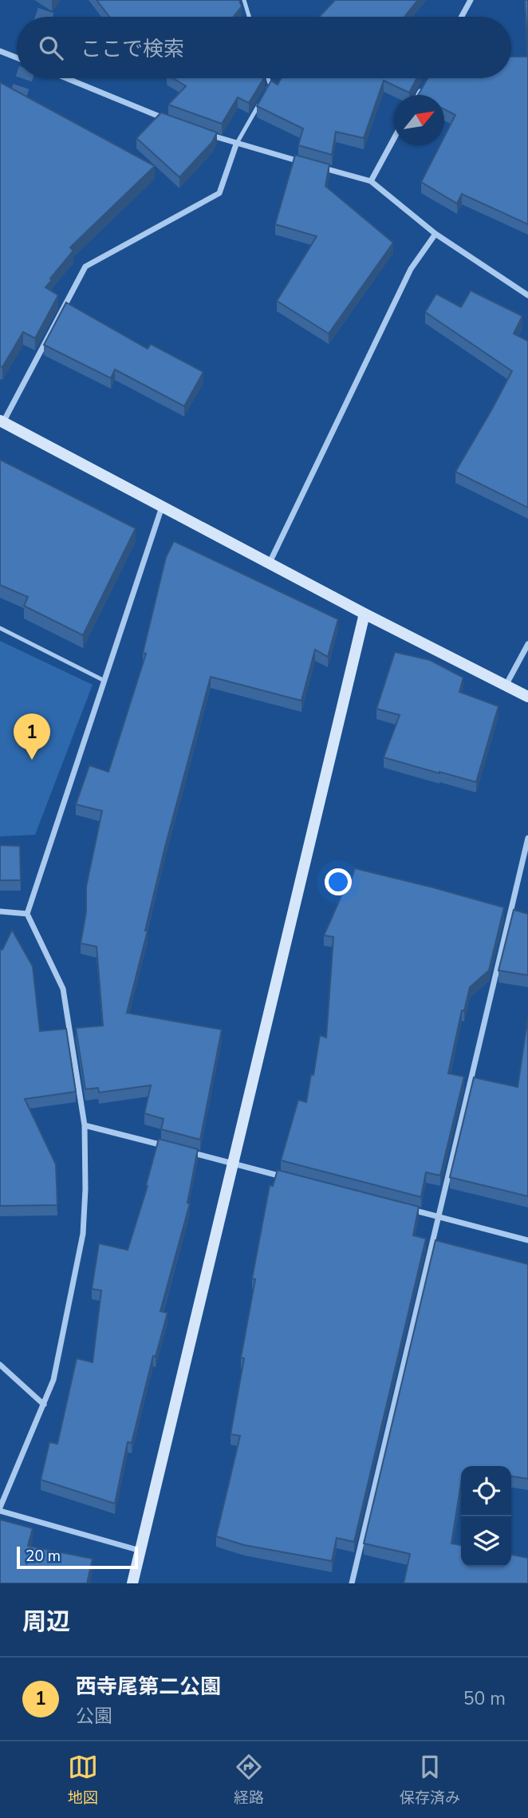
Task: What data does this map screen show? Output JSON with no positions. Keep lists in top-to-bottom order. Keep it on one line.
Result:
{"scale_bar":"20 m","north":"top right","page":{"search":"ここで検索","pins":"1","scale":"20 m","heading":"周辺","list":[{"mark":"1","name":"西寺尾第二公園","note":"公園","value":"50 m"}],"nav":["地図","経路","保存済み"]}}
